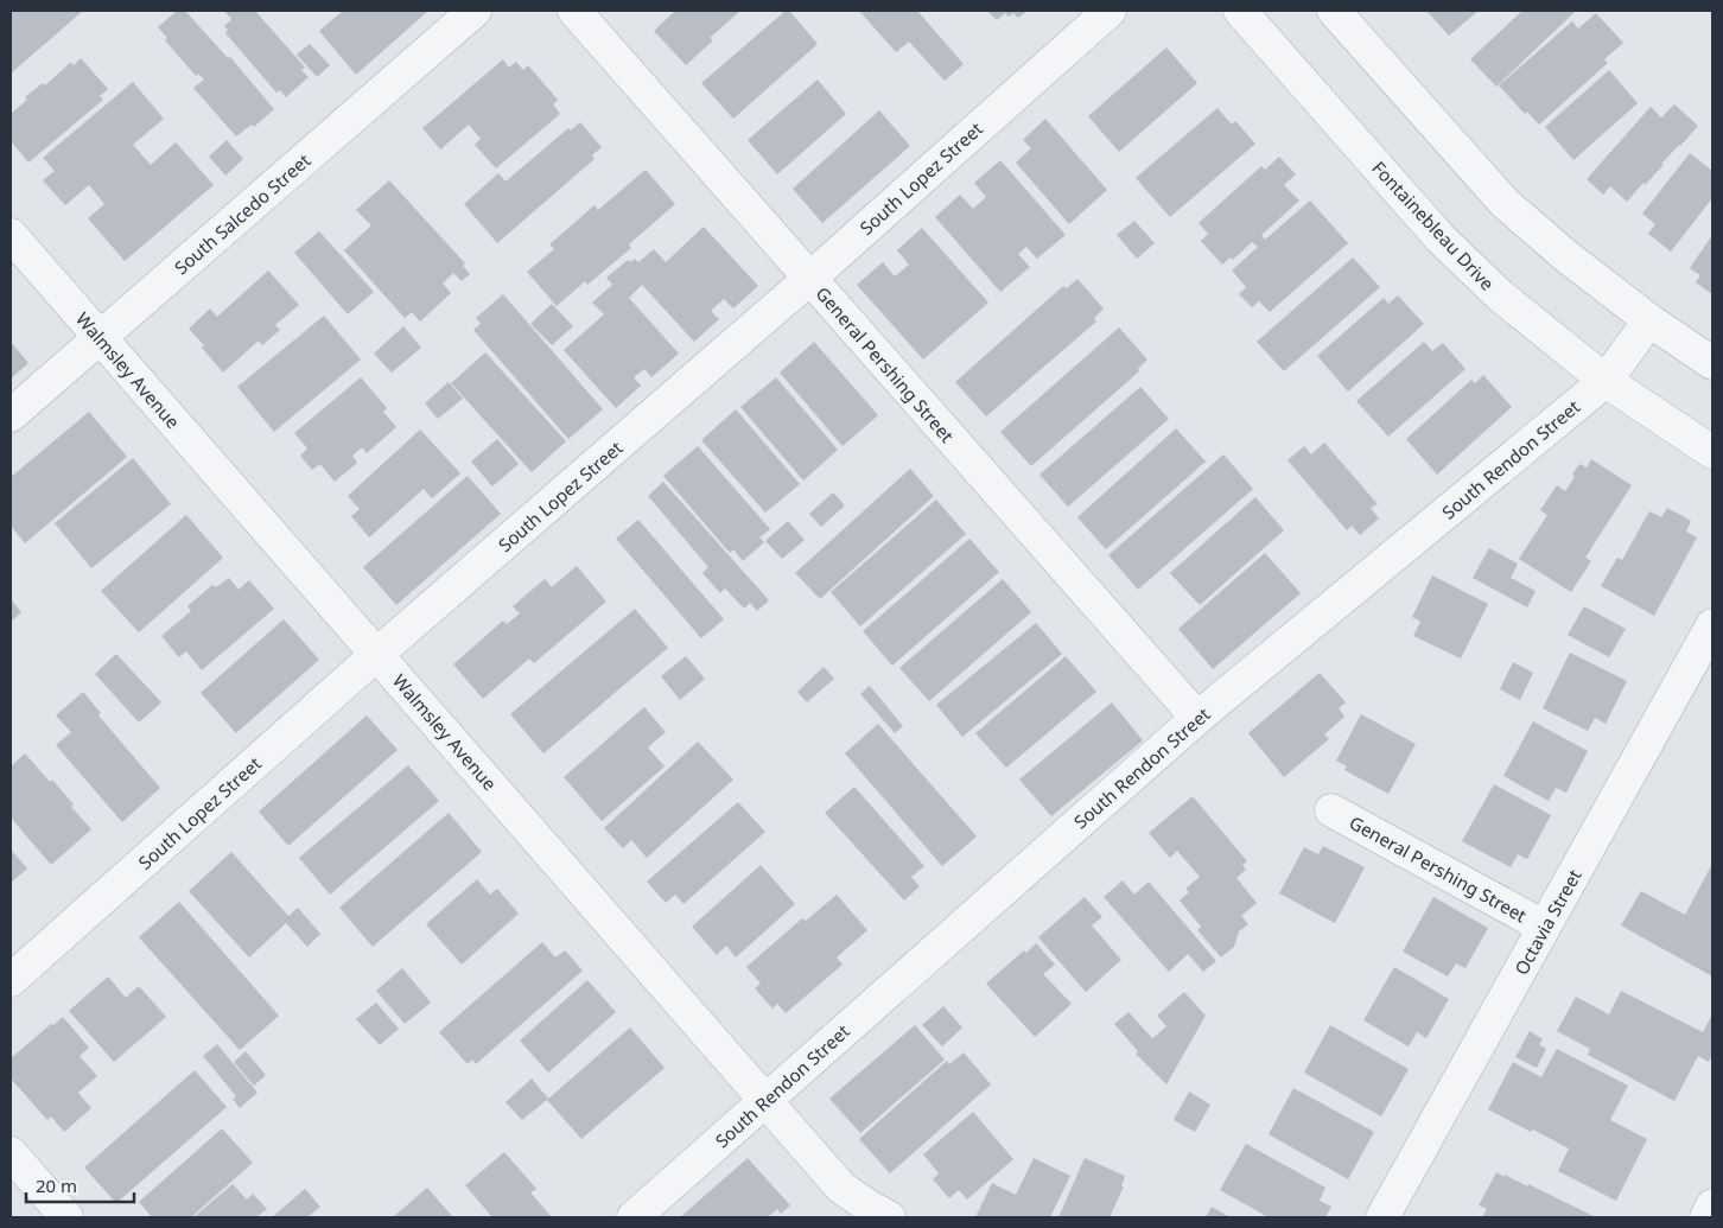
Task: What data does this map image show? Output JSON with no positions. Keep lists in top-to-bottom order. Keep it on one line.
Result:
{"streets":{"street":["South Lopez Street","South Salcedo Street","Fontainebleau Drive","General Pershing Street","Walmsley Avenue","South Rendon Street","Octavia Street"]},"crossings":[["South Lopez Street","General Pershing Street"],["South Lopez Street","Walmsley Avenue"],["South Salcedo Street","Walmsley Avenue"],["Fontainebleau Drive","South Rendon Street"],["General Pershing Street","South Rendon Street"],["General Pershing Street","Octavia Street"],["Walmsley Avenue","South Rendon Street"]],"scale_bar":"20 m"}
